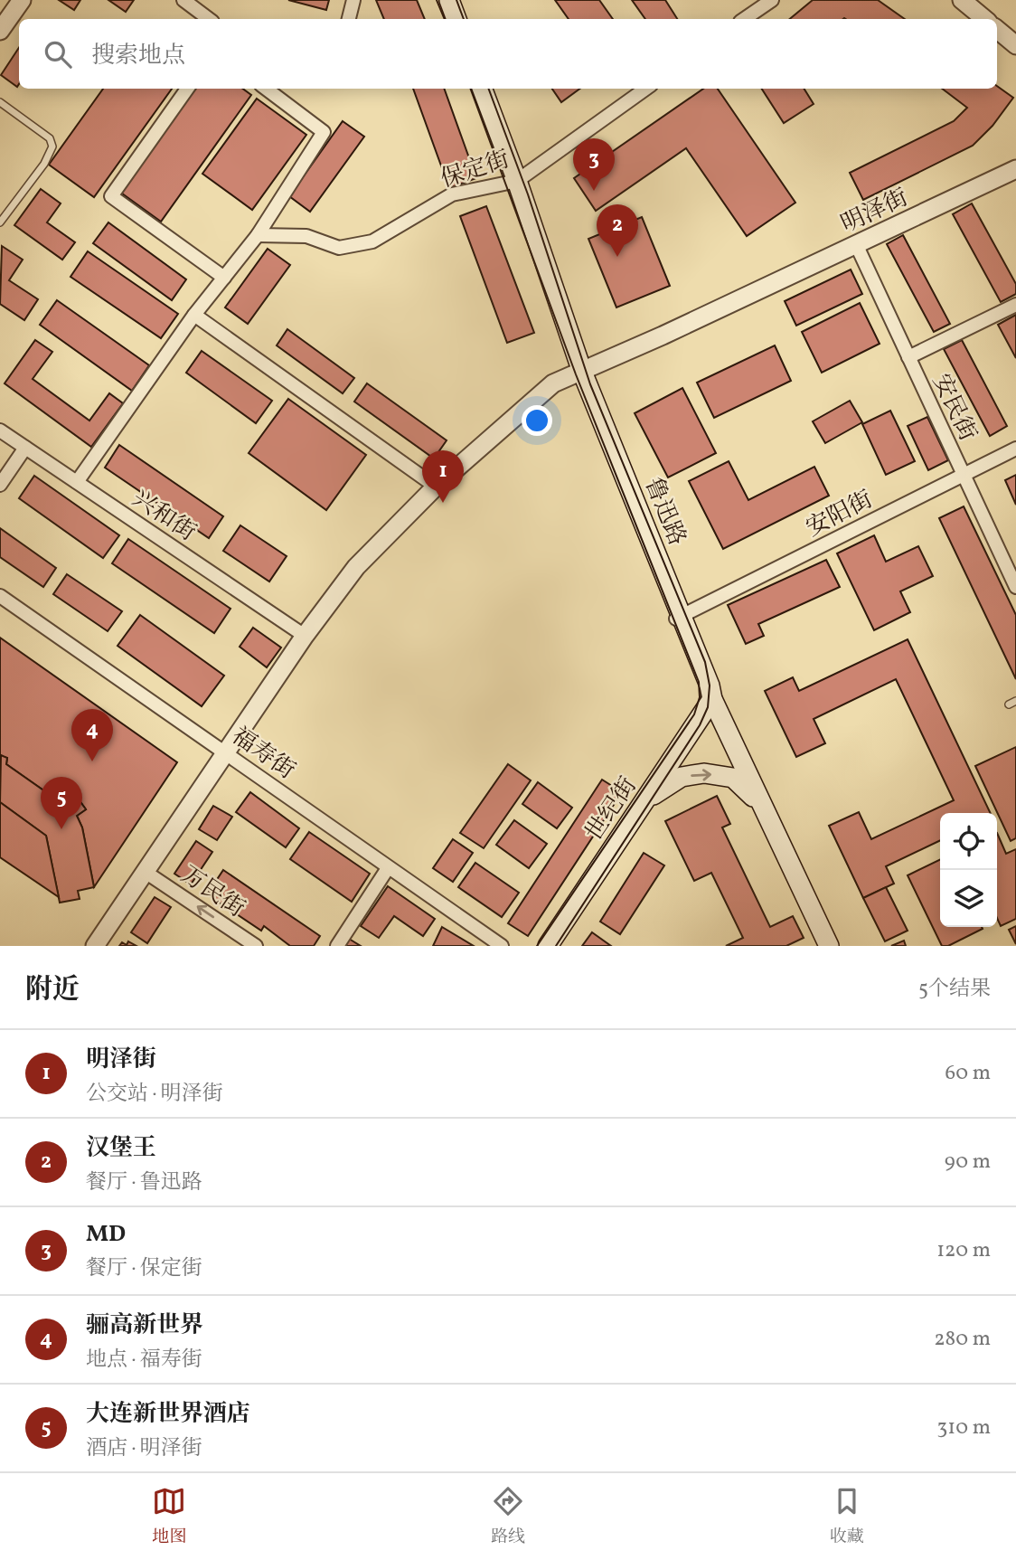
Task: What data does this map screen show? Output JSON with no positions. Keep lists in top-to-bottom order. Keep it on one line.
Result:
{"streets":{"main road":["鲁迅路","世纪街"],"street":["保定街","明泽街","安民街","安阳街","兴和街","福寿街","万民街"]},"crossings":[["保定街","鲁迅路"],["明泽街","安民街"],["明泽街","鲁迅路"],["明泽街","兴和街"],["明泽街","福寿街"],["明泽街","万民街"],["安民街","安阳街"],["鲁迅路","安阳街"],["鲁迅路","世纪街"]],"one_way":["万民街"],"page":{"search":"搜索地点","pins":["3","2","1","4","5"],"heading":["附近","5个结果"],"list":[{"mark":"1","name":"明泽街","note":"公交站 · 明泽街","value":"60 m"},{"mark":"2","name":"汉堡王","note":"餐厅 · 鲁迅路","value":"90 m"},{"mark":"3","name":"MD","note":"餐厅 · 保定街","value":"120 m"},{"mark":"4","name":"骊高新世界","note":"地点 · 福寿街","value":"280 m"},{"mark":"5","name":"大连新世界酒店","note":"酒店 · 明泽街","value":"310 m"}],"nav":["地图","路线","收藏"]}}
